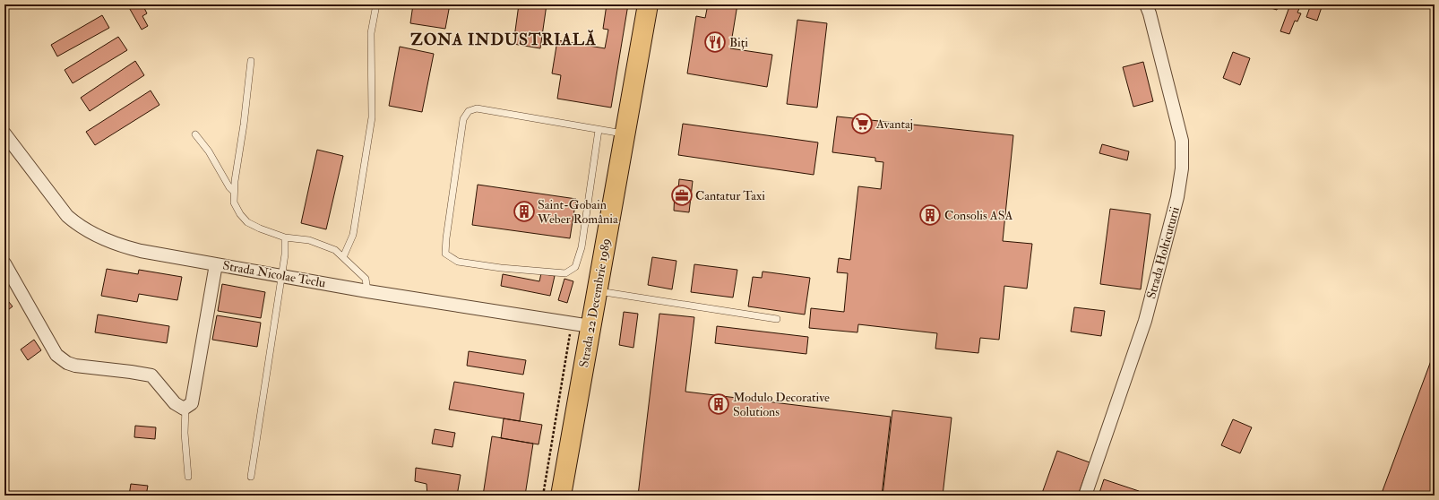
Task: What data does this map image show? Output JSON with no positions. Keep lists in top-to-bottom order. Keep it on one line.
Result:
{"streets":{"main road":["Strada 22 Decembrie 1989"],"street":["Strada Holticuturii","Strada Nicolae Teclu"]},"crossings":[["Strada Nicolae Teclu","Strada 22 Decembrie 1989"]],"districts":["ZONA INDUSTRIALĂ"],"places":{"restaurant":["Biți"],"supermarket":["Avantaj"],"office":["Cantatur Taxi"],"building":["Saint-Gobain Weber România","Consolis ASA","Modulo Decorative Solutions"]}}
